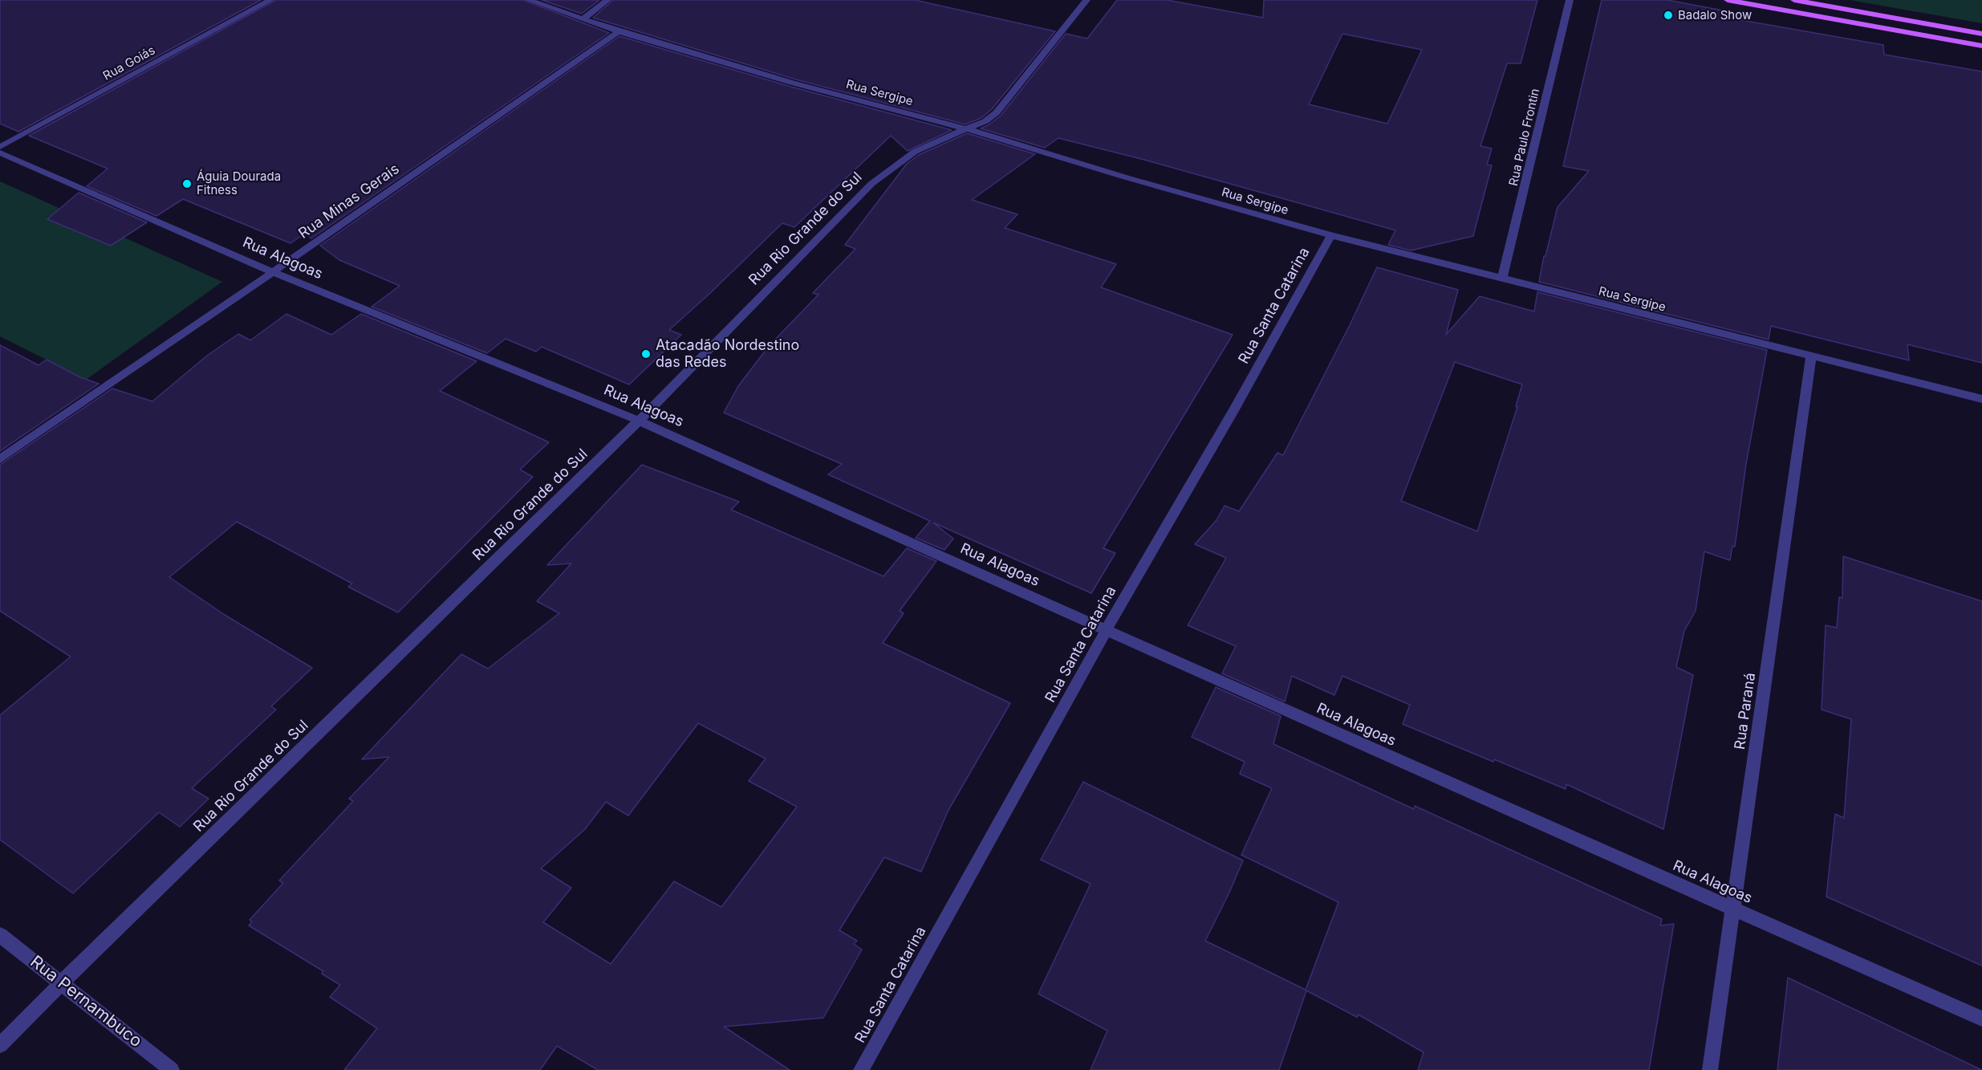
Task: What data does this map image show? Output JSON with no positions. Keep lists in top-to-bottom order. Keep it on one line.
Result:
{"streets":{"street":["Rua Goiás","Rua Sergipe","Rua Paulo Frontin","Rua Minas Gerais","Rua Rio Grande do Sul","Rua Alagoas","Rua Santa Catarina","Rua Paraná","Rua Pernambuco"]},"crossings":[["Rua Sergipe","Rua Paulo Frontin"],["Rua Sergipe","Rua Minas Gerais"],["Rua Sergipe","Rua Rio Grande do Sul"],["Rua Sergipe","Rua Santa Catarina"],["Rua Sergipe","Rua Paraná"],["Rua Minas Gerais","Rua Alagoas"],["Rua Rio Grande do Sul","Rua Alagoas"],["Rua Rio Grande do Sul","Rua Pernambuco"],["Rua Alagoas","Rua Santa Catarina"],["Rua Alagoas","Rua Paraná"]],"places":["Badalo Show","Águia Dourada Fitness","Atacadão Nordestino das Redes"]}
